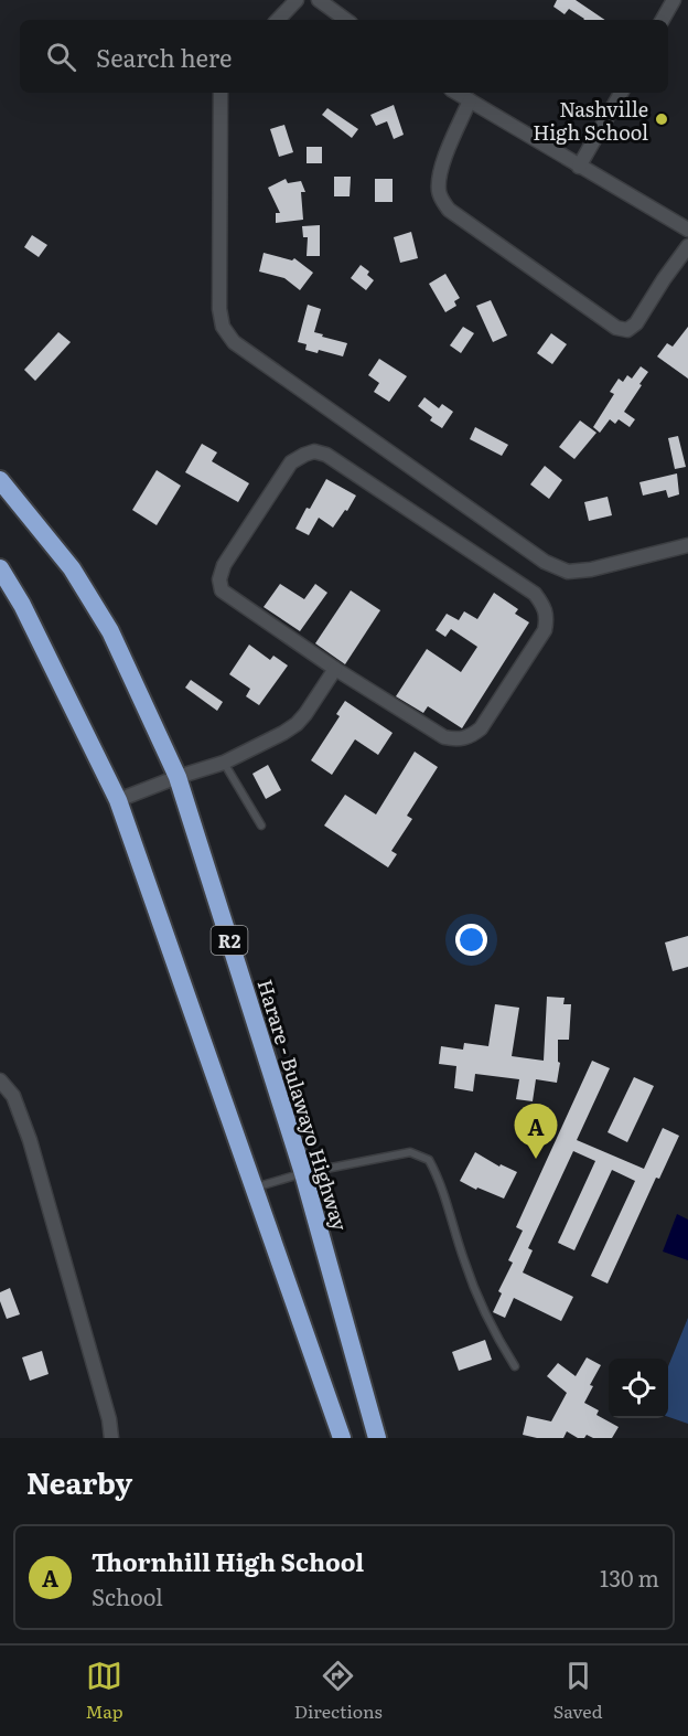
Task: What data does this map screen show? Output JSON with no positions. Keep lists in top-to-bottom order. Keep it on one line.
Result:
{"streets":{"highway":["R2","Harare - Bulawayo Highway"]},"places":["Nashville High School"],"page":{"search":"Search here","pins":"A","heading":"Nearby","list":[{"mark":"A","name":"Thornhill High School","note":"School","value":"130 m"}],"nav":["Map","Directions","Saved"]}}
